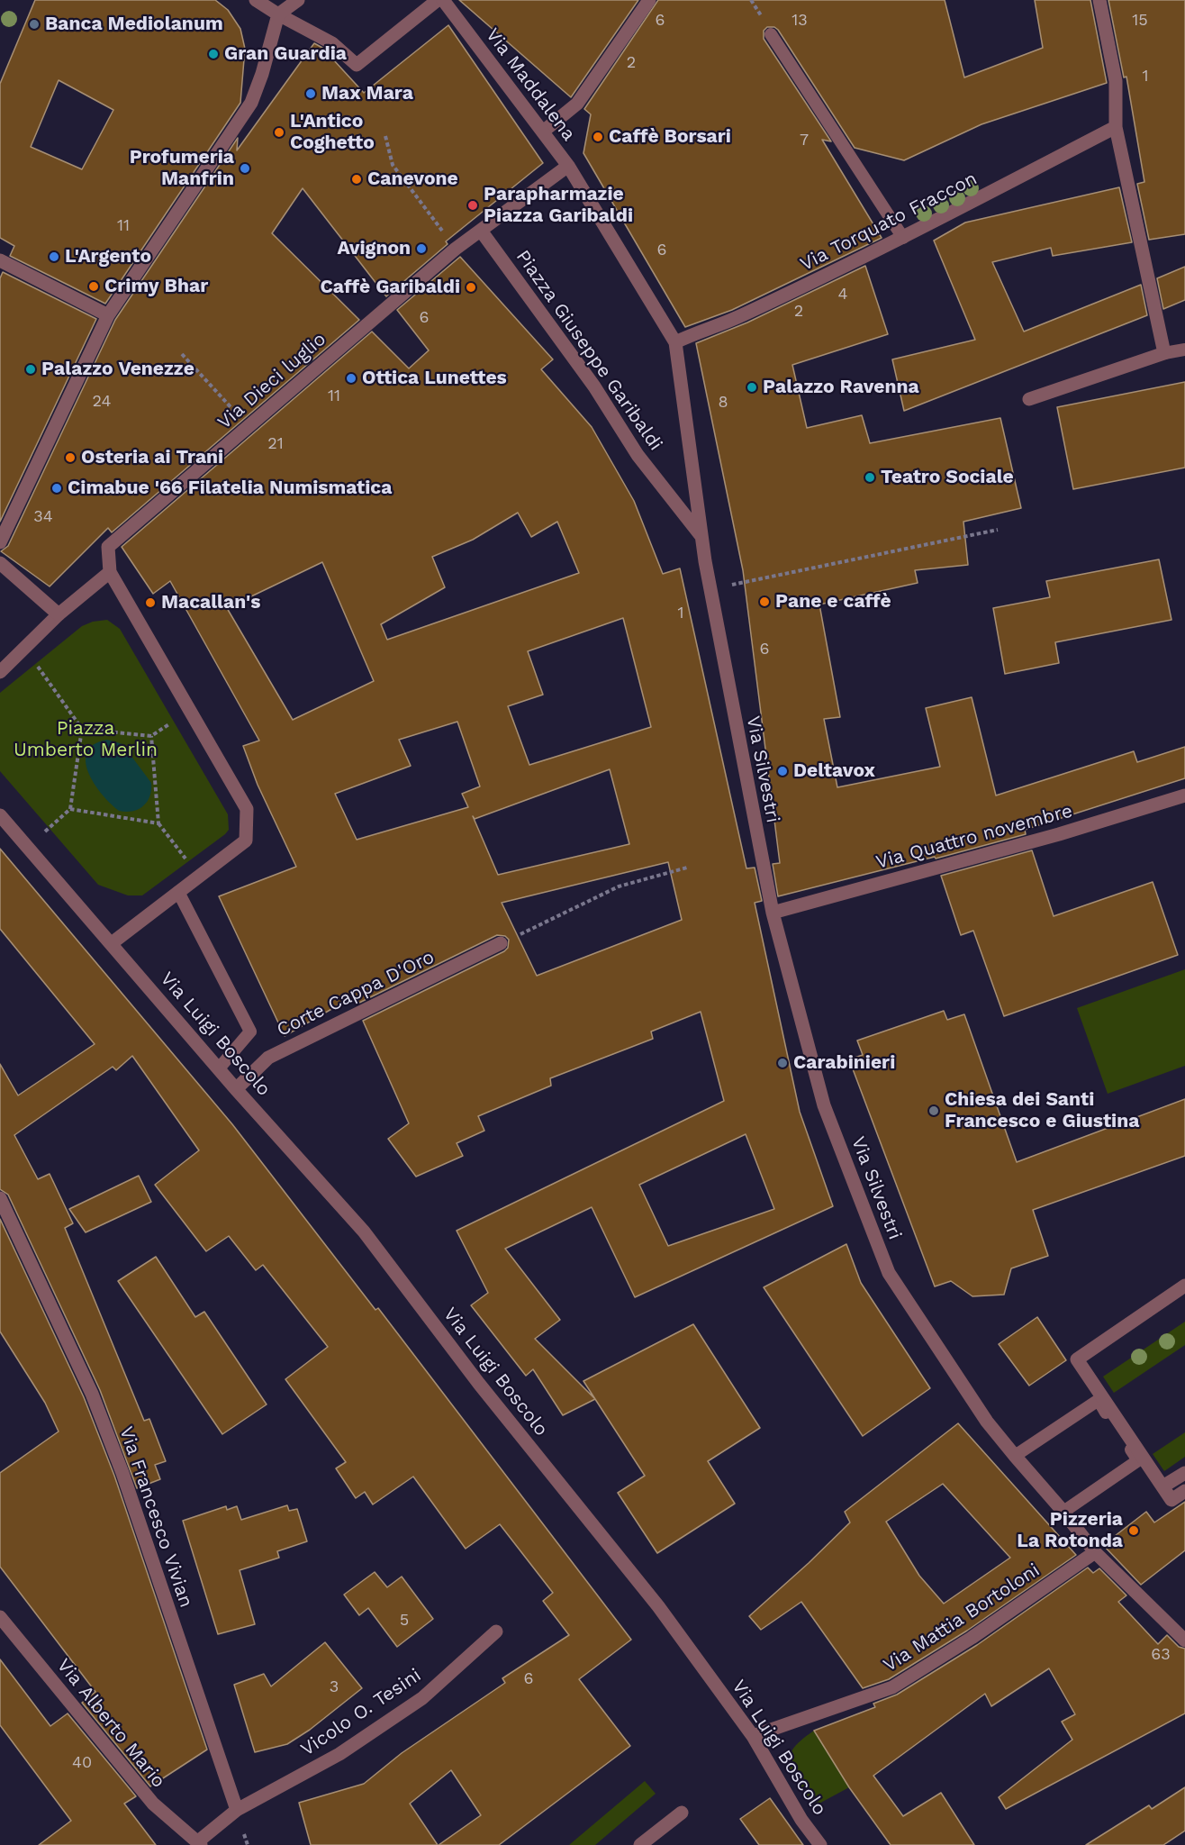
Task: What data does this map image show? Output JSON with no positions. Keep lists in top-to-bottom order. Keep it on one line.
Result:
{"streets":{"street":["Via Maddalena","Via Torquato Fraccon","Piazza Giuseppe Garibaldi","Via Dieci luglio","Via Silvestri","Via Quattro novembre","Corte Cappa D'Oro","Via Luigi Boscolo","Via Francesco Vivian","Via Mattia Bortoloni","Vicolo O. Tesini","Via Alberto Mario"]},"crossings":[["Via Maddalena","Piazza Giuseppe Garibaldi"],["Via Torquato Fraccon","Piazza Giuseppe Garibaldi"],["Piazza Giuseppe Garibaldi","Via Dieci luglio"],["Piazza Giuseppe Garibaldi","Via Silvestri"],["Via Silvestri","Via Quattro novembre"],["Via Silvestri","Via Mattia Bortoloni"],["Corte Cappa D'Oro","Via Luigi Boscolo"],["Via Luigi Boscolo","Via Mattia Bortoloni"],["Via Francesco Vivian","Vicolo O. Tesini"]],"parks":["Piazza Umberto Merlin"],"places":["Banca Mediolanum","Gran Guardia","Max Mara","L'Antico Coghetto","Caffè Borsari","Profumeria Manfrin","Canevone","Parapharmazie Piazza Garibaldi","Avignon","L'Argento","Crimy Bhar","Caffè Garibaldi","Palazzo Venezze","Ottica Lunettes","Palazzo Ravenna","Osteria ai Trani","Teatro Sociale","Cimabue '66 Filatelia Numismatica","Pane e caffè","Macallan's","Deltavox","Carabinieri","Chiesa dei Santi Francesco e Giustina","Pizzeria La Rotonda"],"house_numbers":["6","13","15","2","1","7","11","6","4","2","6","11","24","8","21","34","1","6","5","63","6","3","40"]}
